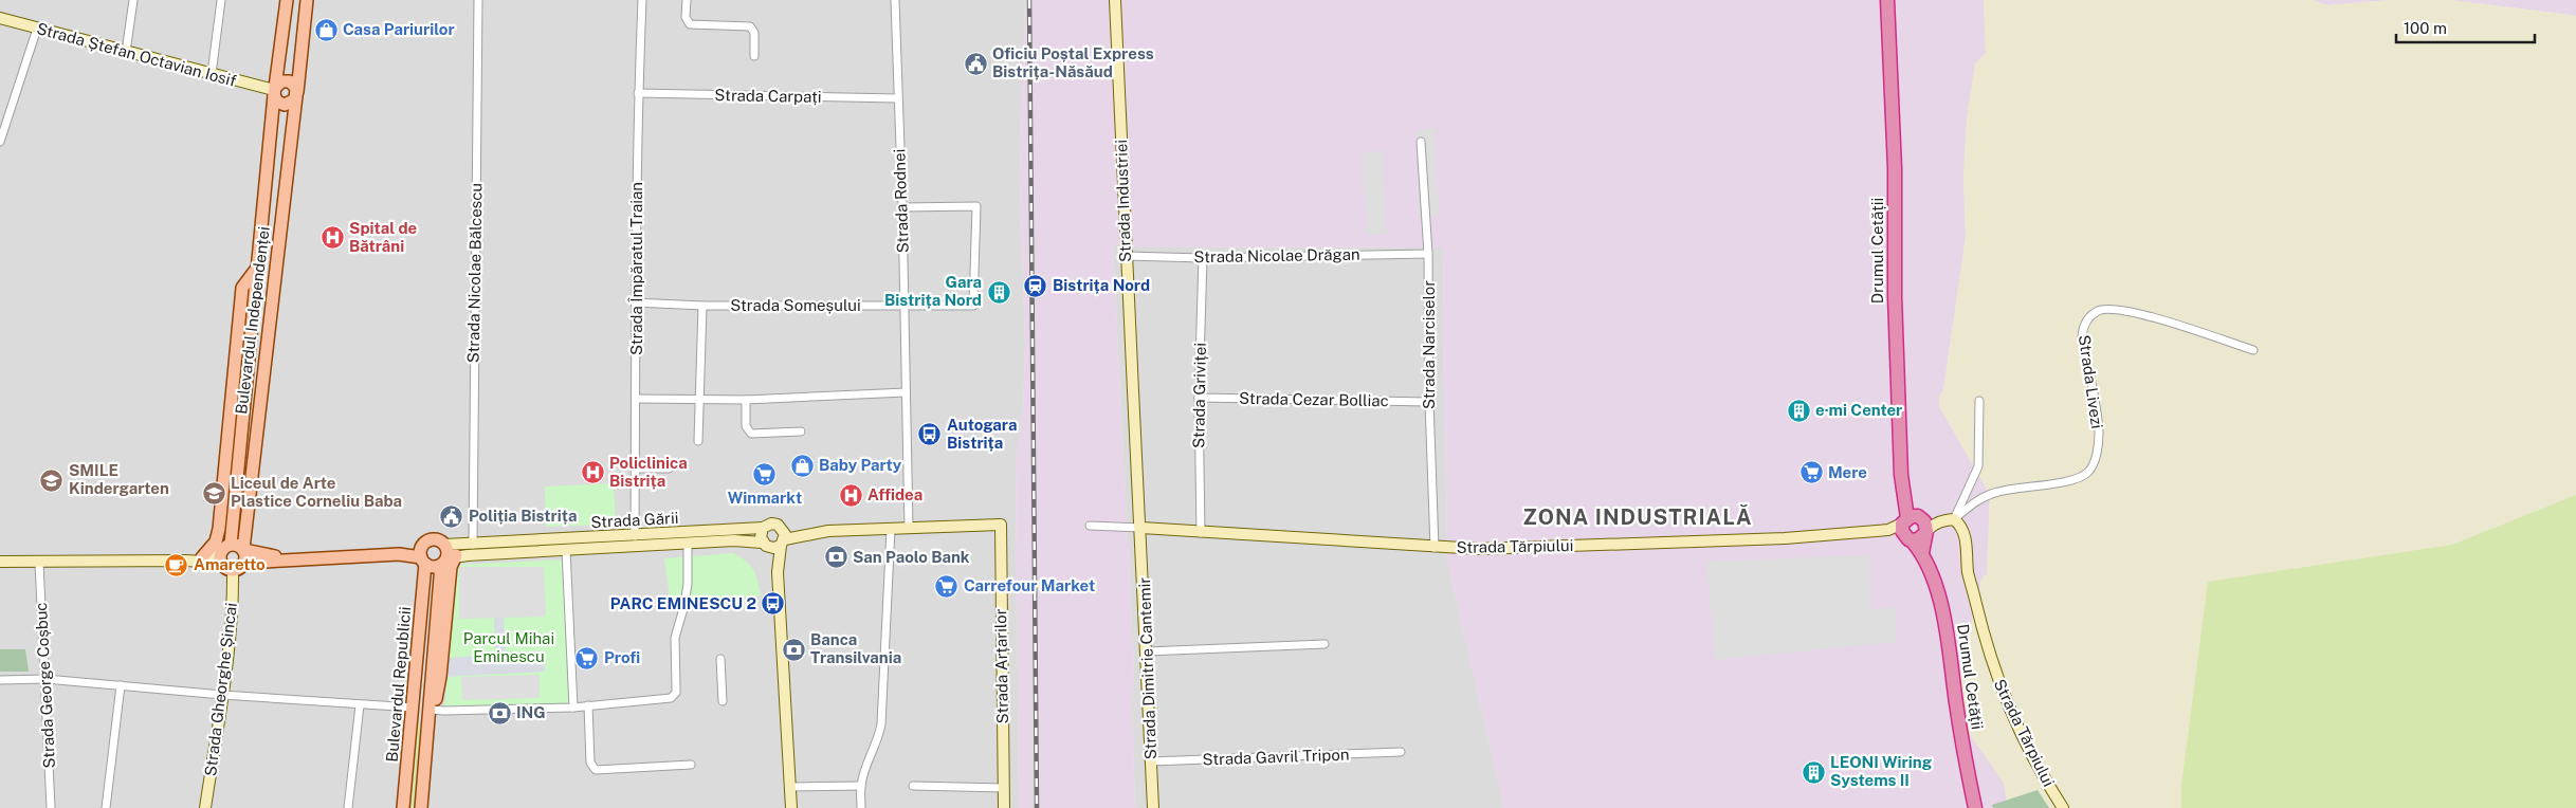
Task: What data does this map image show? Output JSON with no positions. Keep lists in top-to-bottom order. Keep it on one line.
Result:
{"streets":{"highway":["Drumul Cetății"],"main road":["Bulevardul Independenței","Bulevardul Republicii"],"street":["Strada Ștefan Octavian Iosif","Strada Carpați","Strada Rodnei","Strada Industriei","Strada Nicolae Drăgan","Strada Împăratul Traian","Strada Nicolae Bălcescu","Strada Someșului","Strada Narciselor","Strada Livezi","Strada Griviței","Strada Cezar Bolliac","Strada Gării","Strada Tărpiului","Strada Arțarilor","Strada Dimitrie Cantemir","Strada George Coșbuc","Strada Gheorghe Șincai","Strada Gavril Tripon"]},"crossings":[["Strada Ștefan Octavian Iosif","Bulevardul Independenței"],["Strada Carpați","Strada Rodnei"],["Strada Carpați","Strada Împăratul Traian"],["Strada Rodnei","Strada Someșului"],["Strada Rodnei","Strada Gării"],["Strada Industriei","Strada Nicolae Drăgan"],["Strada Industriei","Strada Tărpiului"],["Strada Industriei","Strada Dimitrie Cantemir"],["Drumul Cetății","Strada Livezi"],["Drumul Cetății","Strada Tărpiului"],["Strada Nicolae Drăgan","Strada Narciselor"],["Strada Nicolae Drăgan","Strada Griviței"],["Strada Împăratul Traian","Strada Someșului"],["Strada Împăratul Traian","Strada Gării"],["Strada Nicolae Bălcescu","Strada Gării"],["Strada Narciselor","Strada Cezar Bolliac"],["Strada Narciselor","Strada Tărpiului"],["Strada Livezi","Strada Tărpiului"],["Strada Griviței","Strada Cezar Bolliac"],["Strada Griviței","Strada Tărpiului"],["Strada Gării","Strada Arțarilor"],["Strada Gării","Bulevardul Republicii"],["Strada Tărpiului","Strada Dimitrie Cantemir"],["Strada Dimitrie Cantemir","Strada Gavril Tripon"]],"districts":["ZONA INDUSTRIALĂ"],"parks":["Parcul Mihai Eminescu"],"places":{"shop":["Casa Pariurilor","Baby Party"],"public building":["Oficiu Poștal Express Bistrița-Năsăud","Poliția Bistrița"],"hospital":["Spital de Bătrâni","Policlinica Bistrița","Affidea"],"station":["Bistrița Nord"],"building":["Gara Bistrița Nord","e·mi Center","LEONI Wiring Systems II"],"bus stop":["Autogara Bistrița","PARC EMINESCU 2"],"supermarket":["Mere","Winmarkt","Carrefour Market","Profi"],"school or university":["SMILE Kindergarten","Liceul de Arte Plastice Corneliu Baba"],"bank":["San Paolo Bank","Banca Transilvania","ING"],"cafe":["Amaretto"]},"scale_bar":"100 m"}
